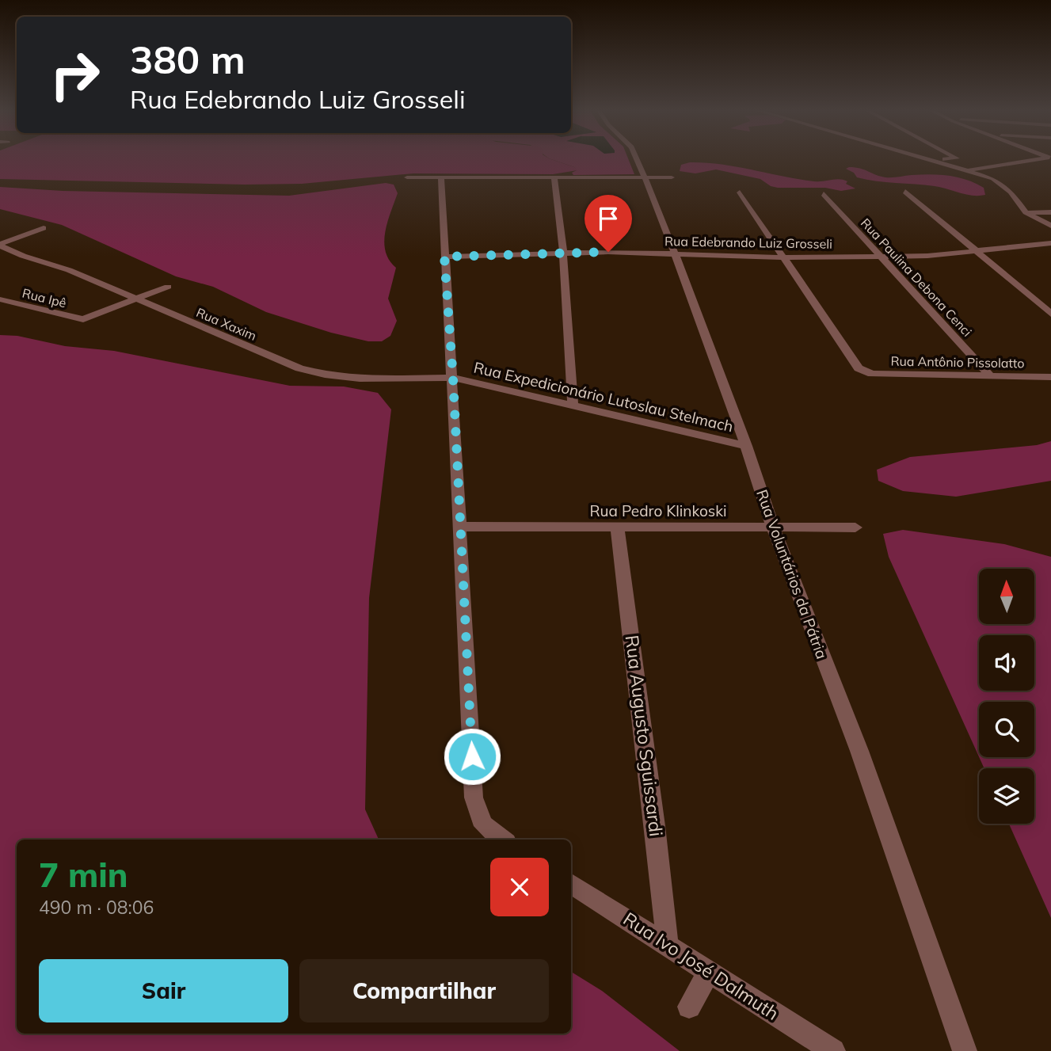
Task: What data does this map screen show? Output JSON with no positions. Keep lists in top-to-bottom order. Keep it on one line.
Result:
{"streets":{"street":["Rua Edebrando Luiz Grosseli","Rua Paulina Debona Cenci","Rua Ipê","Rua Xaxim","Rua Antônio Pissolatto","Rua Expedicionário Lutoslau Stelmach","Rua Pedro Klinkoski","Rua Voluntários da Pátria","Rua Augusto Sguissardi","Rua Ivo José Dalmuth"]},"crossings":[["Rua Edebrando Luiz Grosseli","Rua Paulina Debona Cenci"],["Rua Edebrando Luiz Grosseli","Rua Antônio Pissolatto"],["Rua Edebrando Luiz Grosseli","Rua Voluntários da Pátria"],["Rua Paulina Debona Cenci","Rua Antônio Pissolatto"],["Rua Ipê","Rua Xaxim"],["Rua Xaxim","Rua Expedicionário Lutoslau Stelmach"],["Rua Expedicionário Lutoslau Stelmach","Rua Voluntários da Pátria"],["Rua Pedro Klinkoski","Rua Voluntários da Pátria"],["Rua Pedro Klinkoski","Rua Augusto Sguissardi"],["Rua Augusto Sguissardi","Rua Ivo José Dalmuth"]],"north":"top","page":{"turn":["380 m","Rua Edebrando Luiz Grosseli"],"heading":["7 min","490 m · 08:06"],"buttons":["Sair","Compartilhar"]}}
